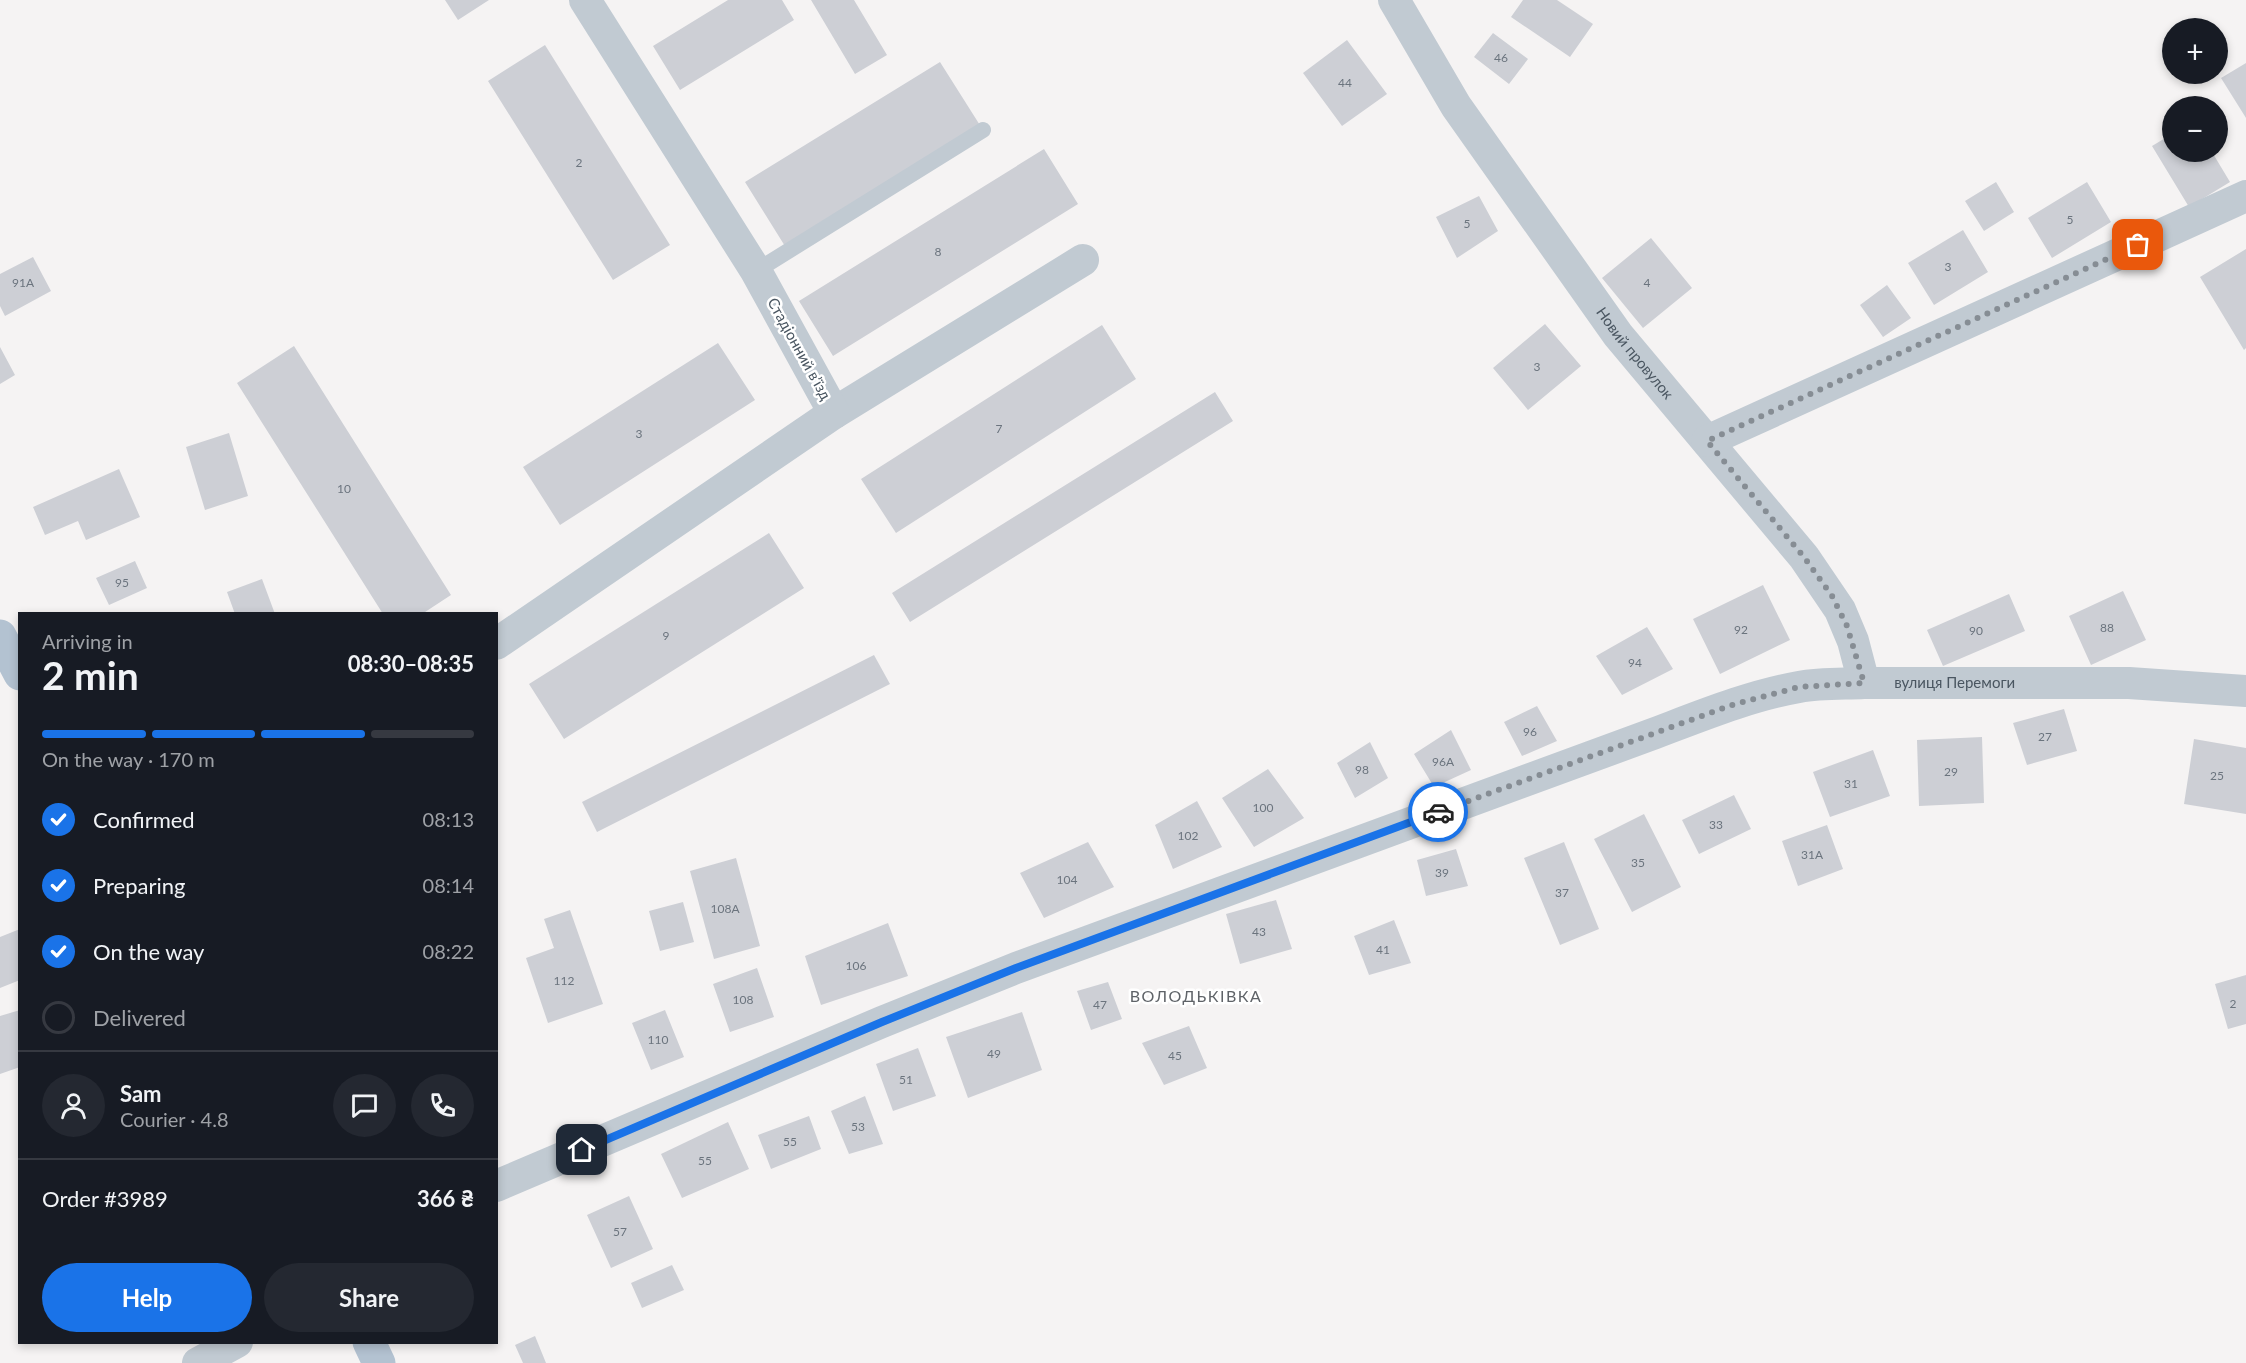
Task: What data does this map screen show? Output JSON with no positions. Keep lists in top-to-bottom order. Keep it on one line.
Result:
{"streets":{"street":["Стадіонний в’їзд","Новий провулок","вулиця Перемоги"]},"crossings":[["Новий провулок","вулиця Перемоги"]],"districts":["ВОЛОДЬКІВКА"],"house_numbers":["46","44","2","5","5","8","3","91А","4","3","7","3","10","95","88","92","90","9","94","96","27","96А","98","29","25","31","100","33","102","31А","35","39","104","37","108А","43","41","106","112","108","2","47","110","49","45","51","53","55","55","57"],"page":{"map_buttons":["+","−"],"heading":["2 min","Arriving in","08:30–08:35"],"panel":["Sam","Courier · 4.8","Order #3989","366 ₴"],"bar":"On the way · 170 m","list":[["Confirmed","08:13"],["Preparing","08:14"],["On the way","08:22"],"Delivered"],"buttons":["Help","Share"]}}
